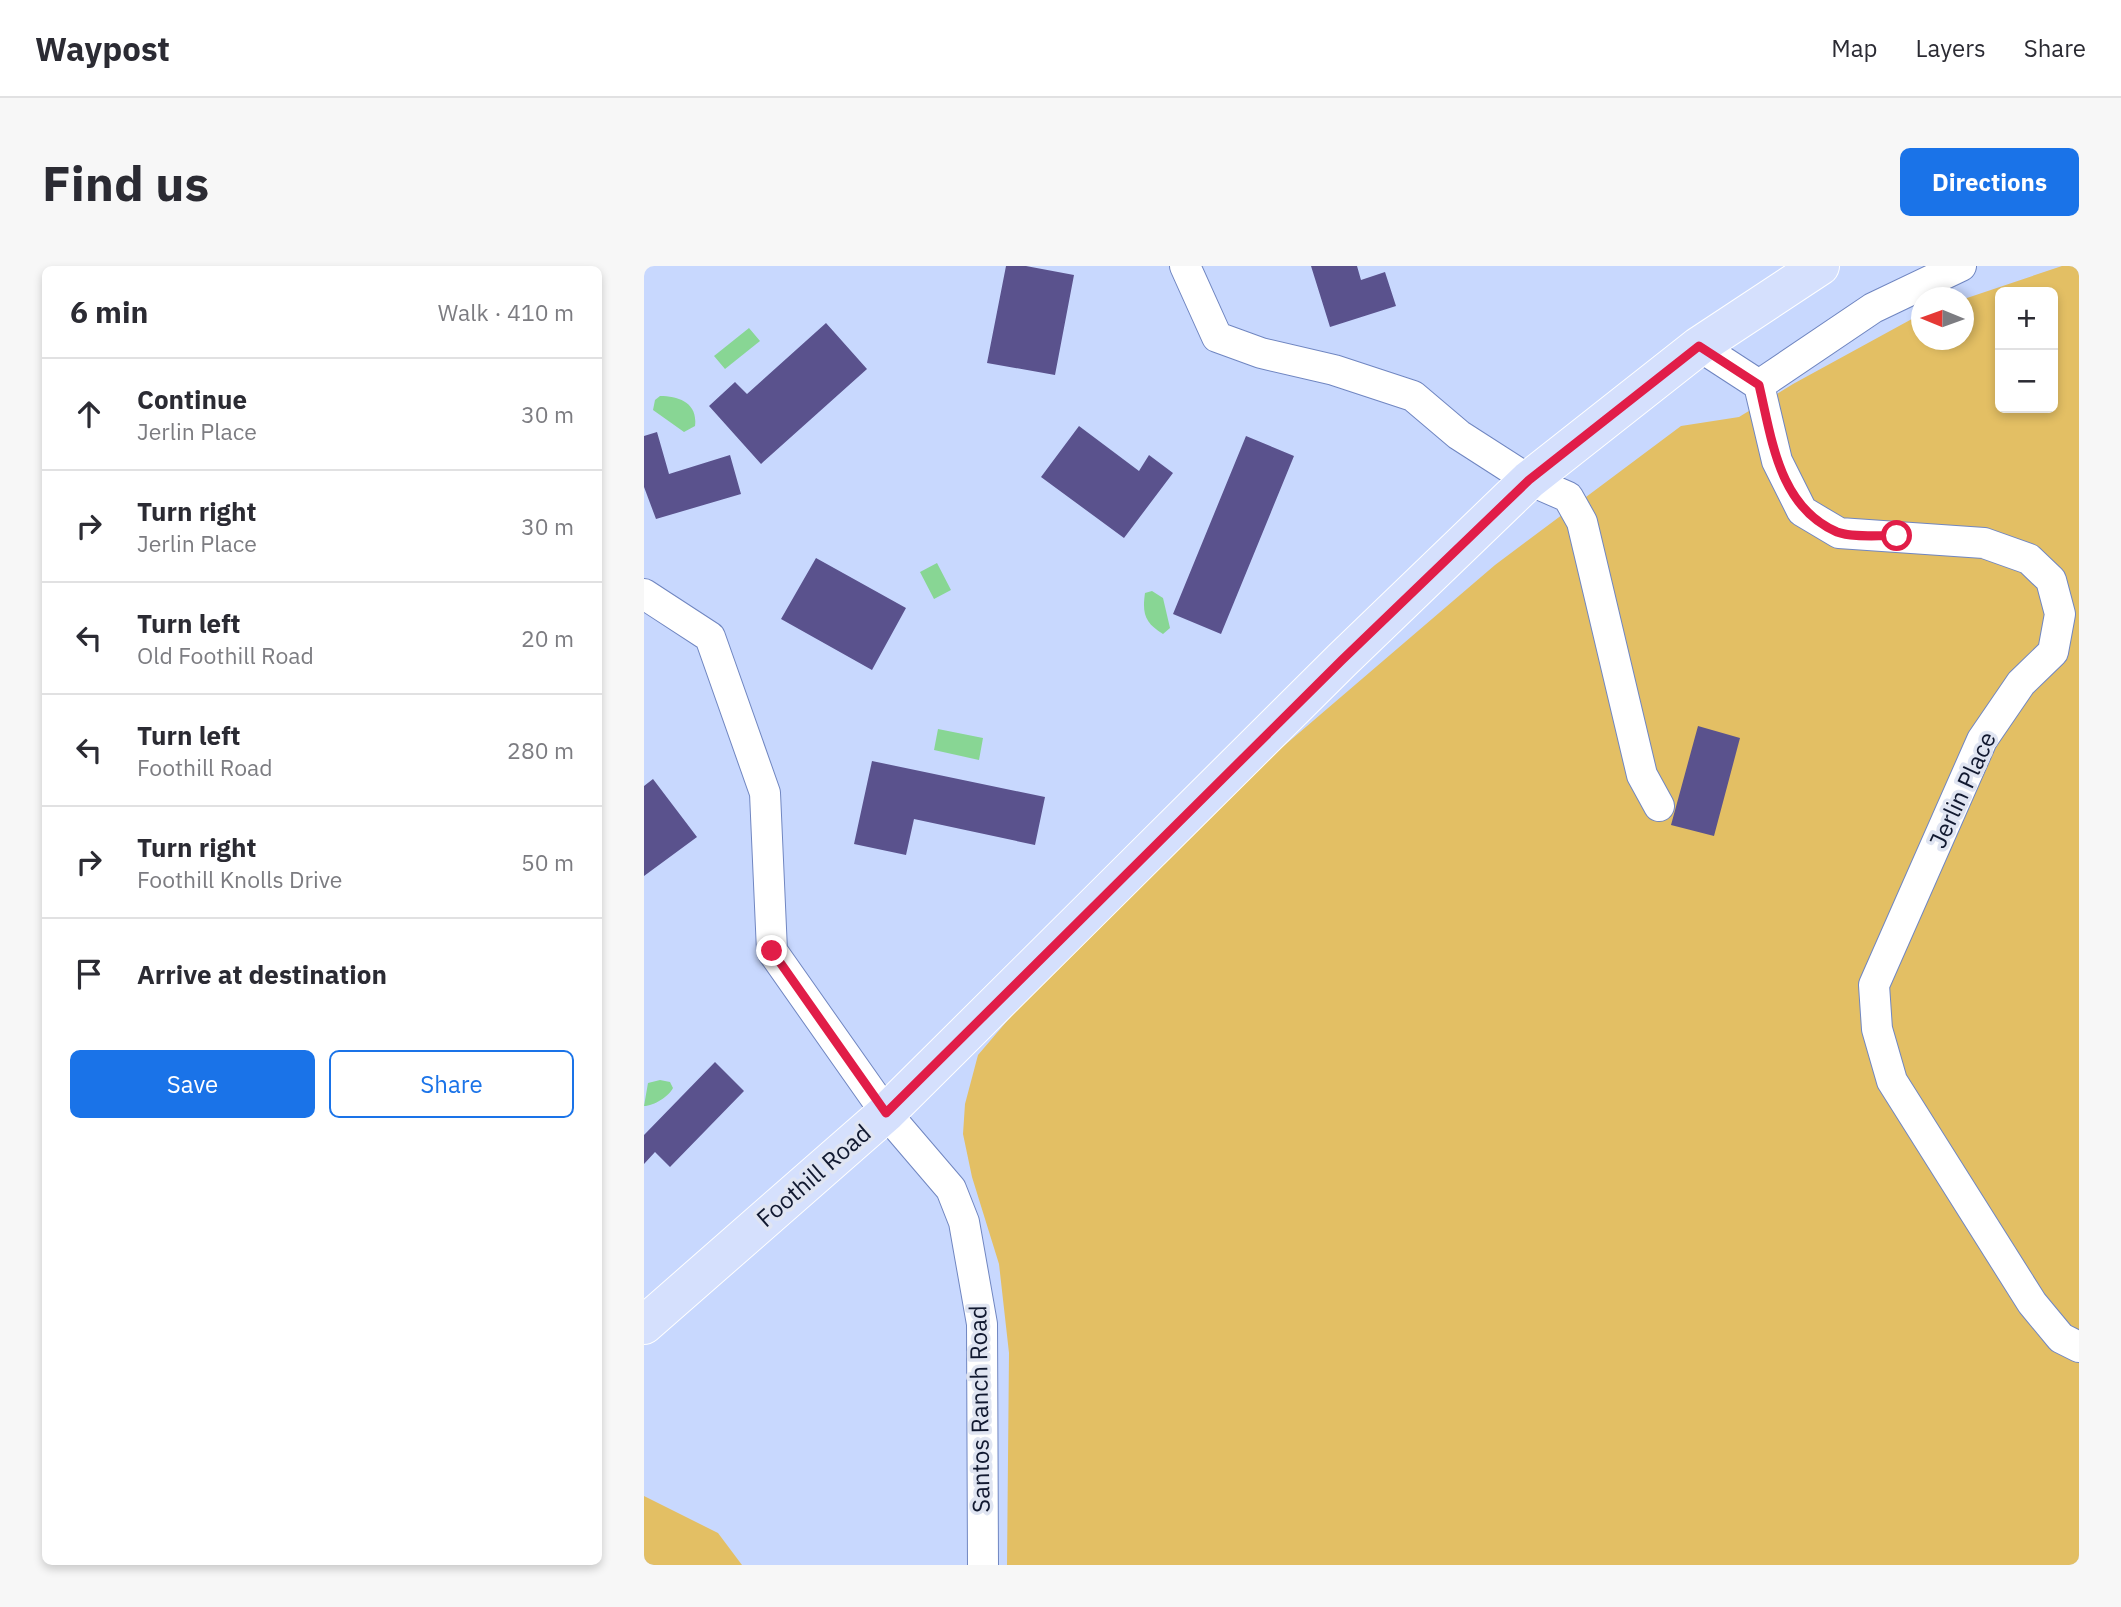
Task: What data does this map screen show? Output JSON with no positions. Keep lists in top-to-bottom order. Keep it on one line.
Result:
{"streets":{"main road":["Foothill Road"],"street":["Jerlin Place","Santos Ranch Road"]},"crossings":[["Foothill Road","Santos Ranch Road"]],"north":"left","page":{"header":"Waypost","nav":["Map","Layers","Share"],"buttons":["Directions",["Save","Share"]],"title":"Find us","heading":["6 min","Walk · 410 m"],"map_buttons":["+","−"],"list":[["Continue","Jerlin Place","30 m"],["Turn right","Jerlin Place","30 m"],["Turn left","Old Foothill Road","20 m"],["Turn left","Foothill Road","280 m"],["Turn right","Foothill Knolls Drive","50 m"],"Arrive at destination"]}}
